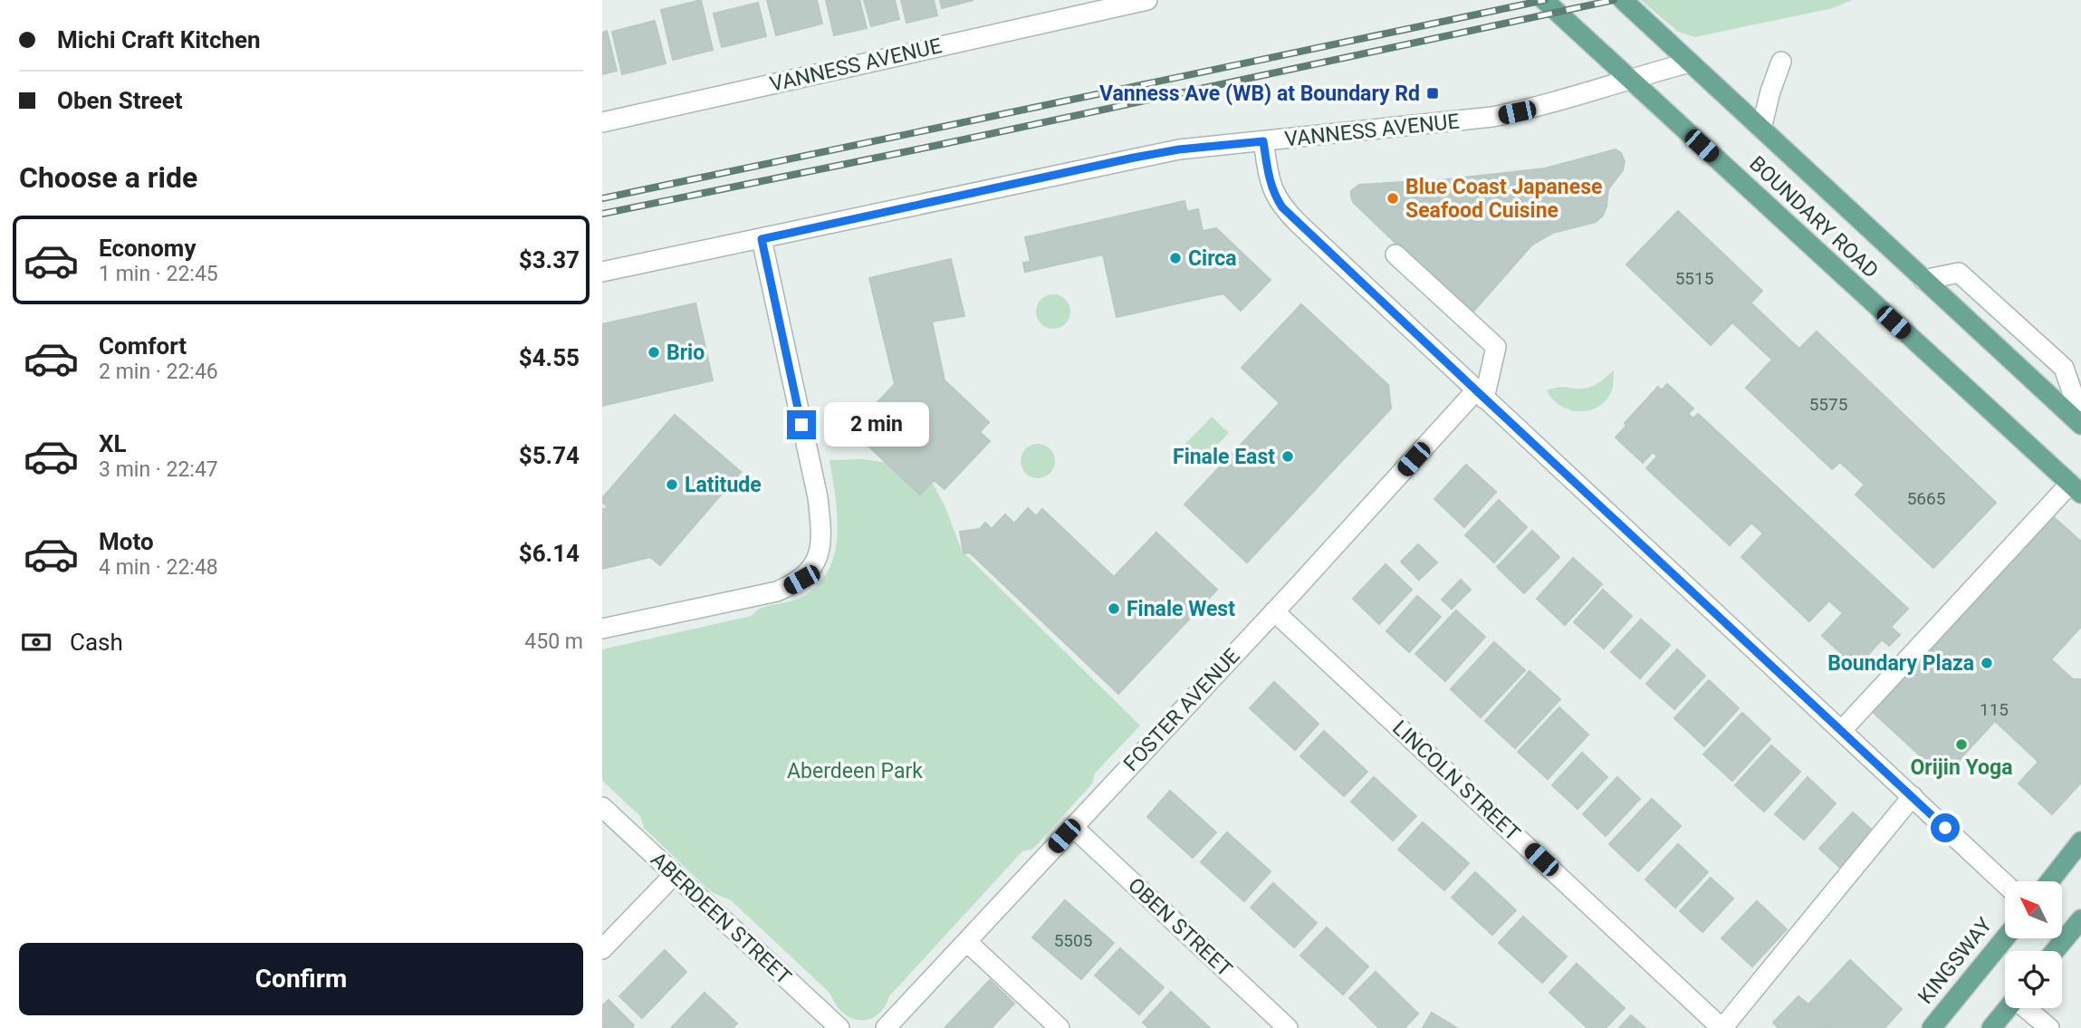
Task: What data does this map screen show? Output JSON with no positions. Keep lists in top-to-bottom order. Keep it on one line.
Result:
{"streets":{"main road":["BOUNDARY ROAD","KINGSWAY"],"street":["VANNESS AVENUE","FOSTER AVENUE","LINCOLN STREET","ABERDEEN STREET","OBEN STREET"]},"crossings":[["VANNESS AVENUE","BOUNDARY ROAD"],["FOSTER AVENUE","LINCOLN STREET"],["FOSTER AVENUE","OBEN STREET"]],"parks":["Aberdeen Park"],"places":{"transit":["Vanness Ave (WB) at Boundary Rd"],"other":["Blue Coast Japanese Seafood Cuisine","Circa","Brio","Finale East","Latitude","Finale West","Boundary Plaza","Orijin Yoga"]},"house_numbers":["5515","5575","5665","115","5505"],"north":"top left","page":{"banner":["Michi Craft Kitchen","Oben Street"],"heading":"Choose a ride","list":[{"name":"Economy","note":"1 min · 22:45","value":"$3.37"},{"name":"Comfort","note":"2 min · 22:46","value":"$4.55"},{"name":"XL","note":"3 min · 22:47","value":"$5.74"},{"name":"Moto","note":"4 min · 22:48","value":"$6.14"}],"bubble":"2 min","pay":["Cash","450 m"],"buttons":"Confirm"}}
